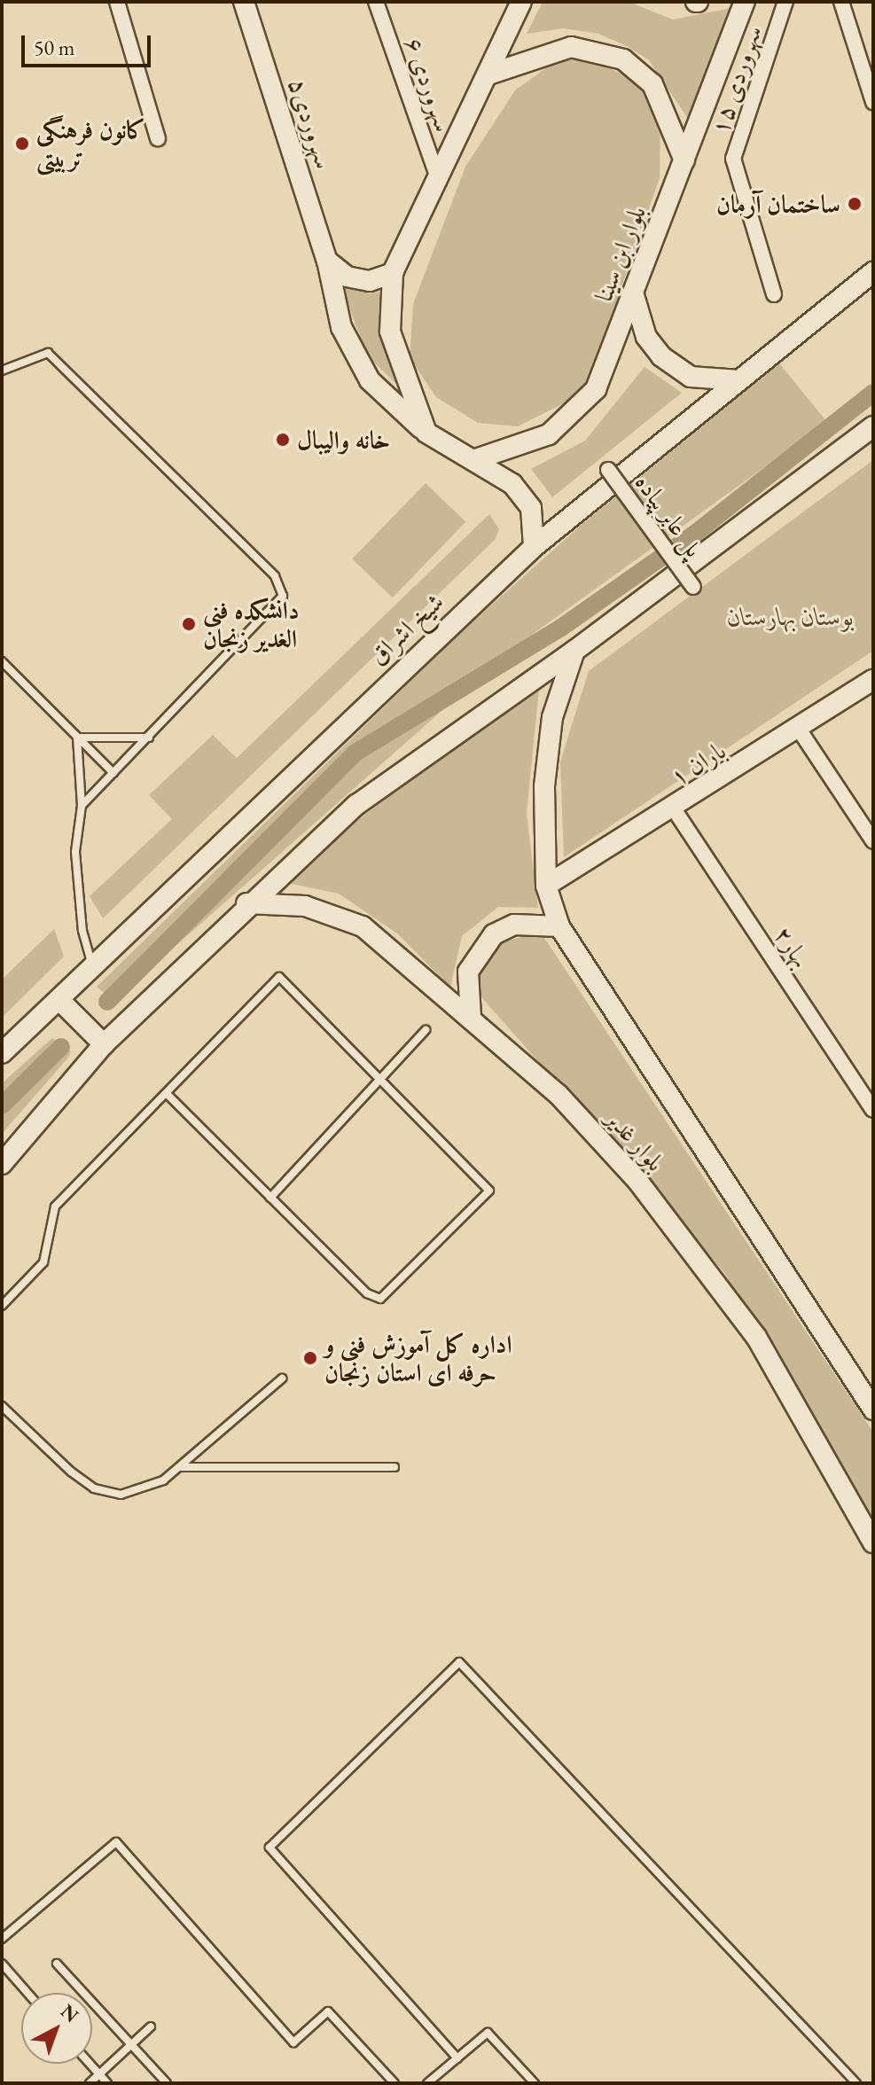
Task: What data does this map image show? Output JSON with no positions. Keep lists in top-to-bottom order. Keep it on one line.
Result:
{"streets":{"main road":["سهروردی۵","بلوار ابن سینا","شیخ اشراق","باران ۱","بلوار غدیر"],"street":["سهروردی ۱۵","سهروردی ۶","پل عابر پیاده","بهار۲"]},"crossings":[["باران ۱","بهار۲"],["باران ۱","بلوار غدیر"]],"parks":["بوستان بهارستان"],"places":["کانون فرهنگی تربیتی","ساختمان آرمان","خانه والیبال","دانشکده فنی الغدیر زنجان","اداره کل آموزش فنی و حرفه ای استان زنجان"],"scale_bar":"50 m","north":"top right"}
